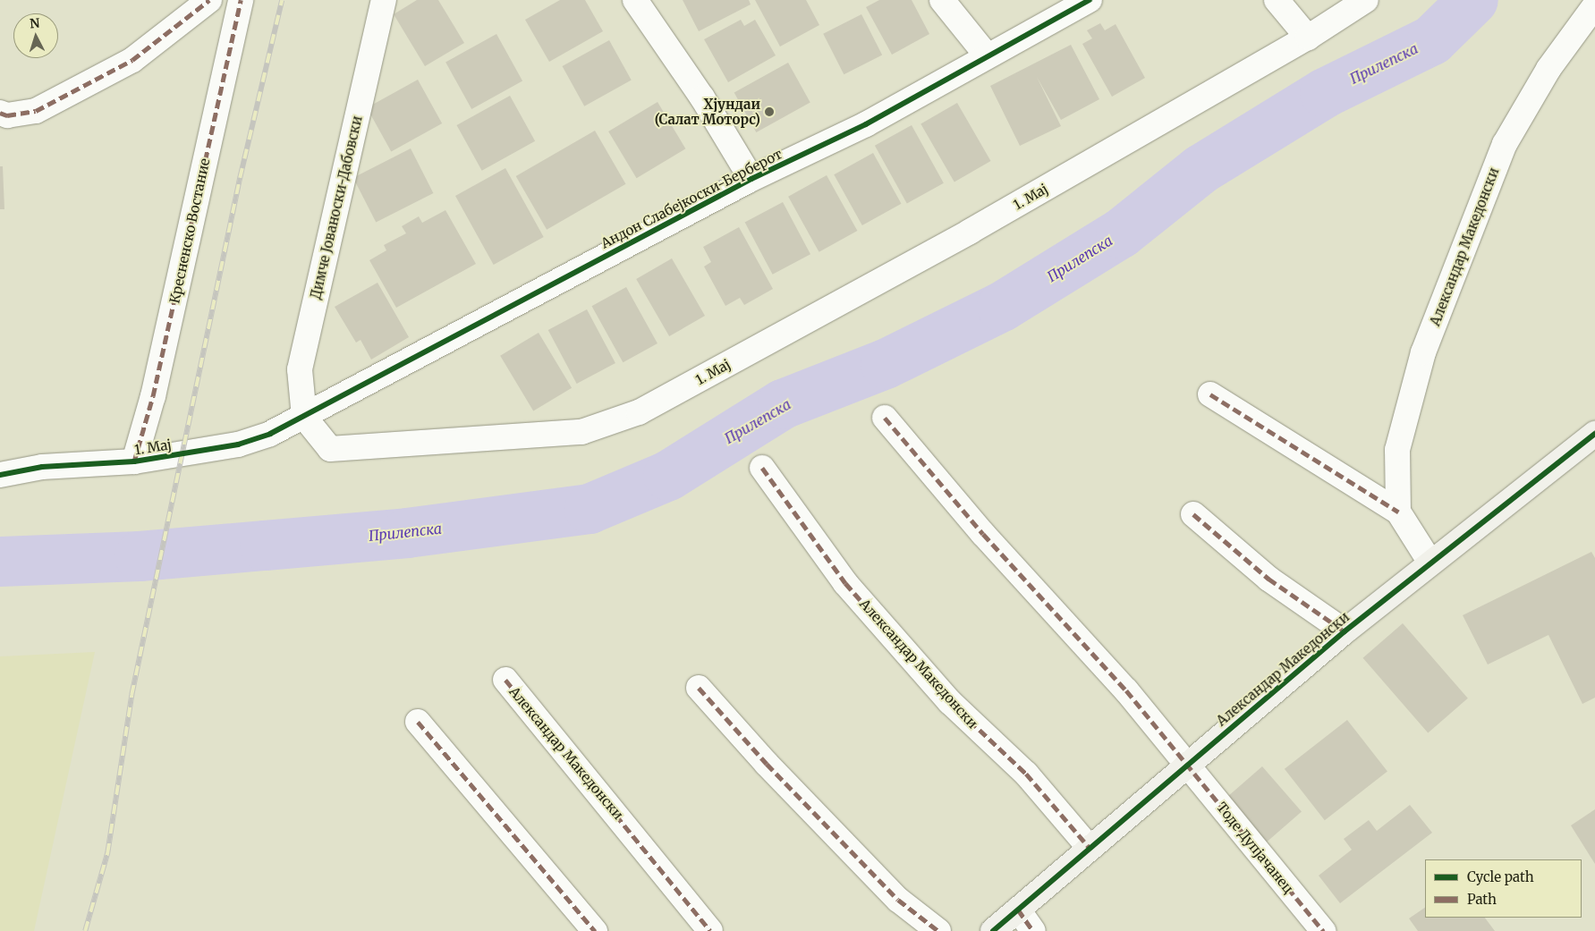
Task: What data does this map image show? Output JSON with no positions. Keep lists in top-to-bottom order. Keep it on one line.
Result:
{"streets":{"street":["1. Мај","Андон Слабејкоски-Берберот","Димче Јованоски-Дабовски","Кресненско Востание","Александар Македонски","Тоде Дупјачанец"]},"crossings":[["1. Мај","Андон Слабејкоски-Берберот"],["1. Мај","Димче Јованоски-Дабовски"],["1. Мај","Кресненско Востание"],["Андон Слабејкоски-Берберот","Димче Јованоски-Дабовски"],["Александар Македонски","Тоде Дупјачанец"]],"water":["Прилепска"],"places":["Хјундаи (Салат Моторс)"],"legend":["Cycle path","Path"],"north":"top"}
